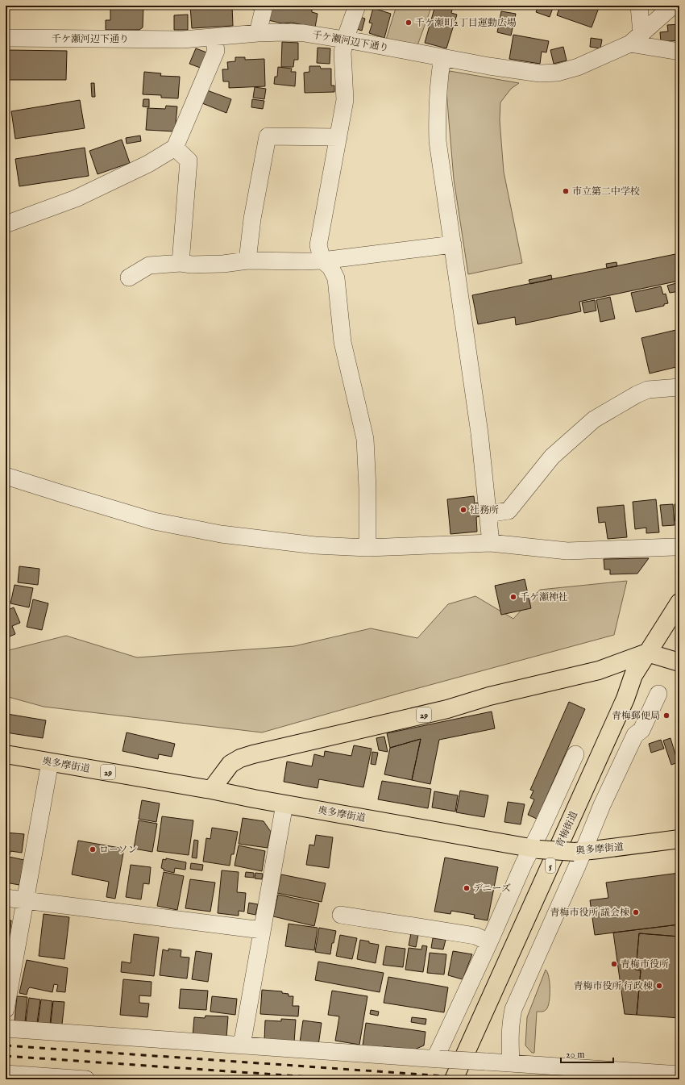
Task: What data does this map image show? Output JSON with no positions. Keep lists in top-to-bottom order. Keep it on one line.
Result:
{"streets":{"main road":["29","奥多摩街道","青梅街道","5"],"street":["千ケ瀬河辺下通り"]},"crossings":[["29","奥多摩街道"],["29","青梅街道"]],"places":["千ケ瀬町2丁目運動広場","市立第二中学校","社務所","千ケ瀬神社","青梅郵便局","ローソン","デニーズ","青梅市役所 議会棟","青梅市役所","青梅市役所 行政棟"],"scale_bar":"20 m"}
